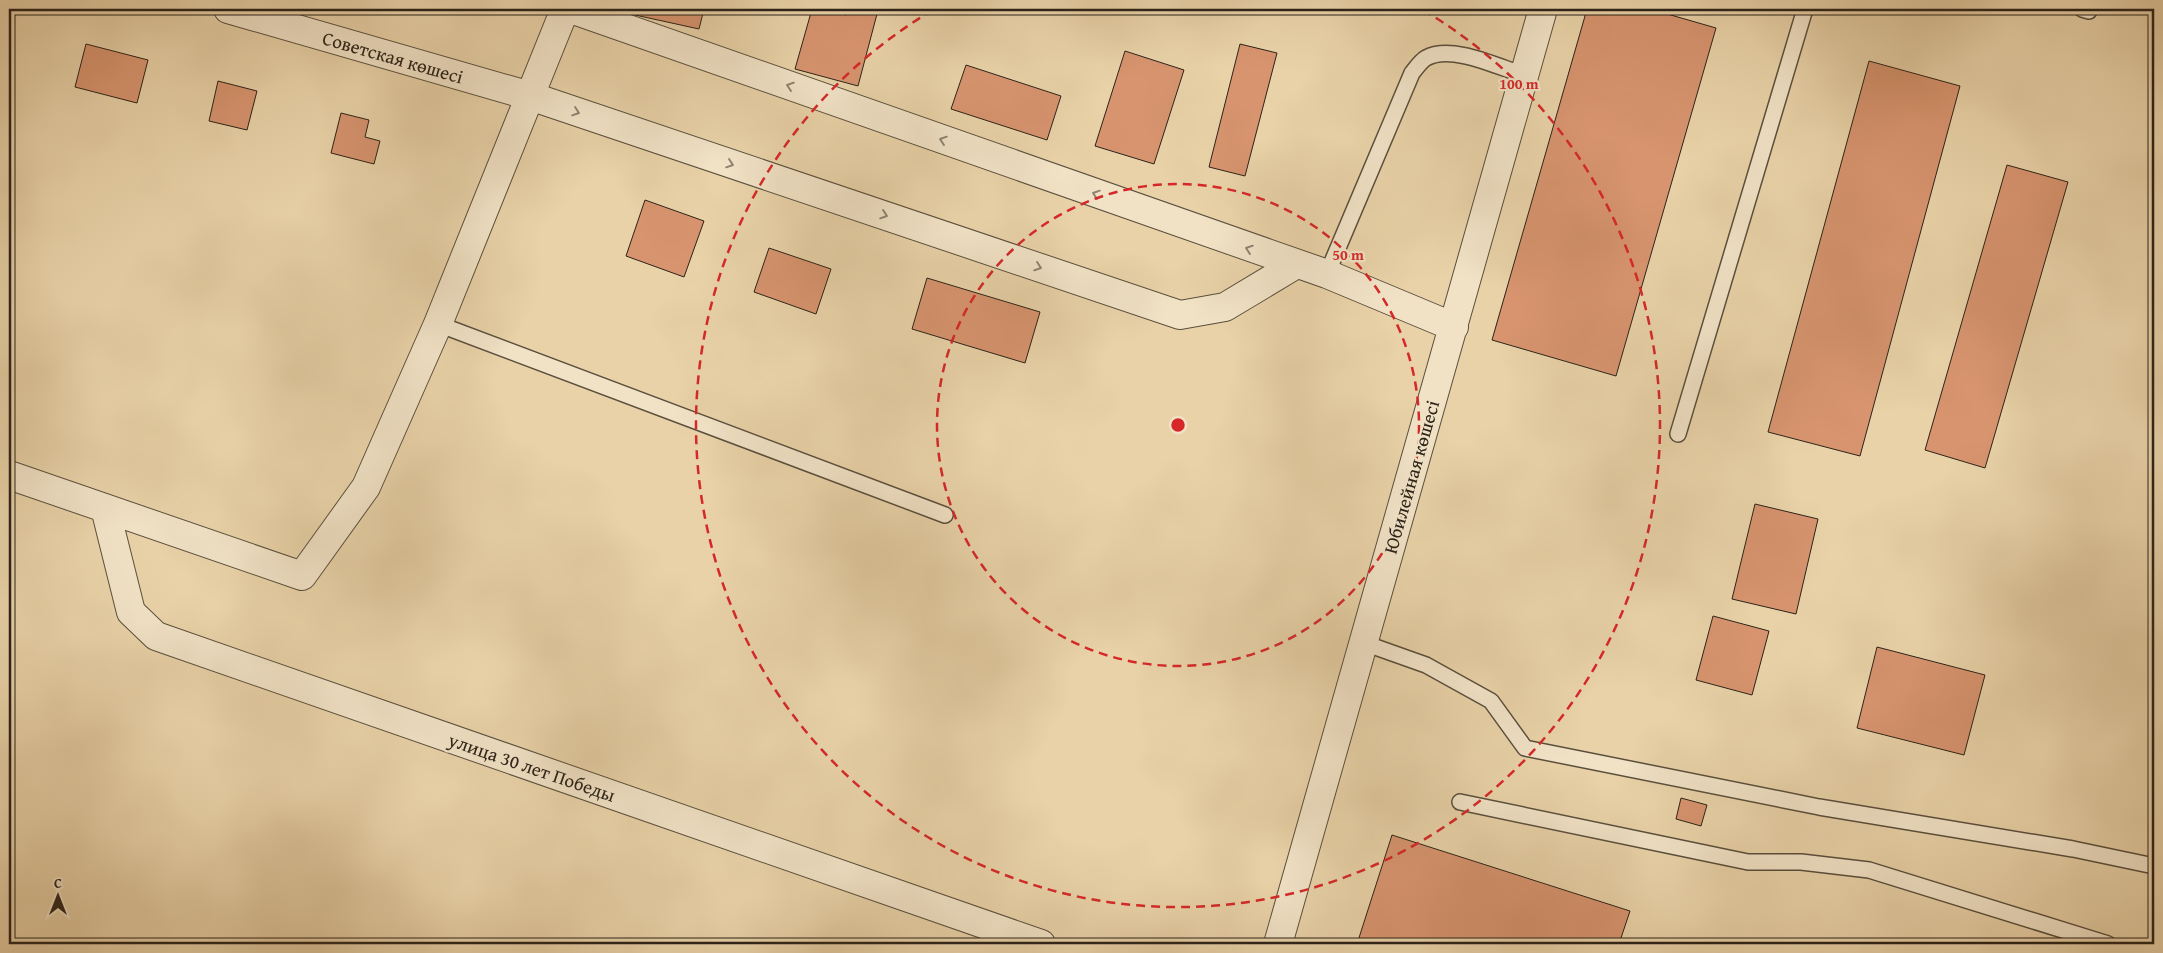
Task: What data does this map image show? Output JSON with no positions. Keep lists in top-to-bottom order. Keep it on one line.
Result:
{"streets":{"street":["Советская көшесі","Юбилейная көшесі","улица 30 лет Победы"]},"north":"top","rings":["100 m","50 m"]}
